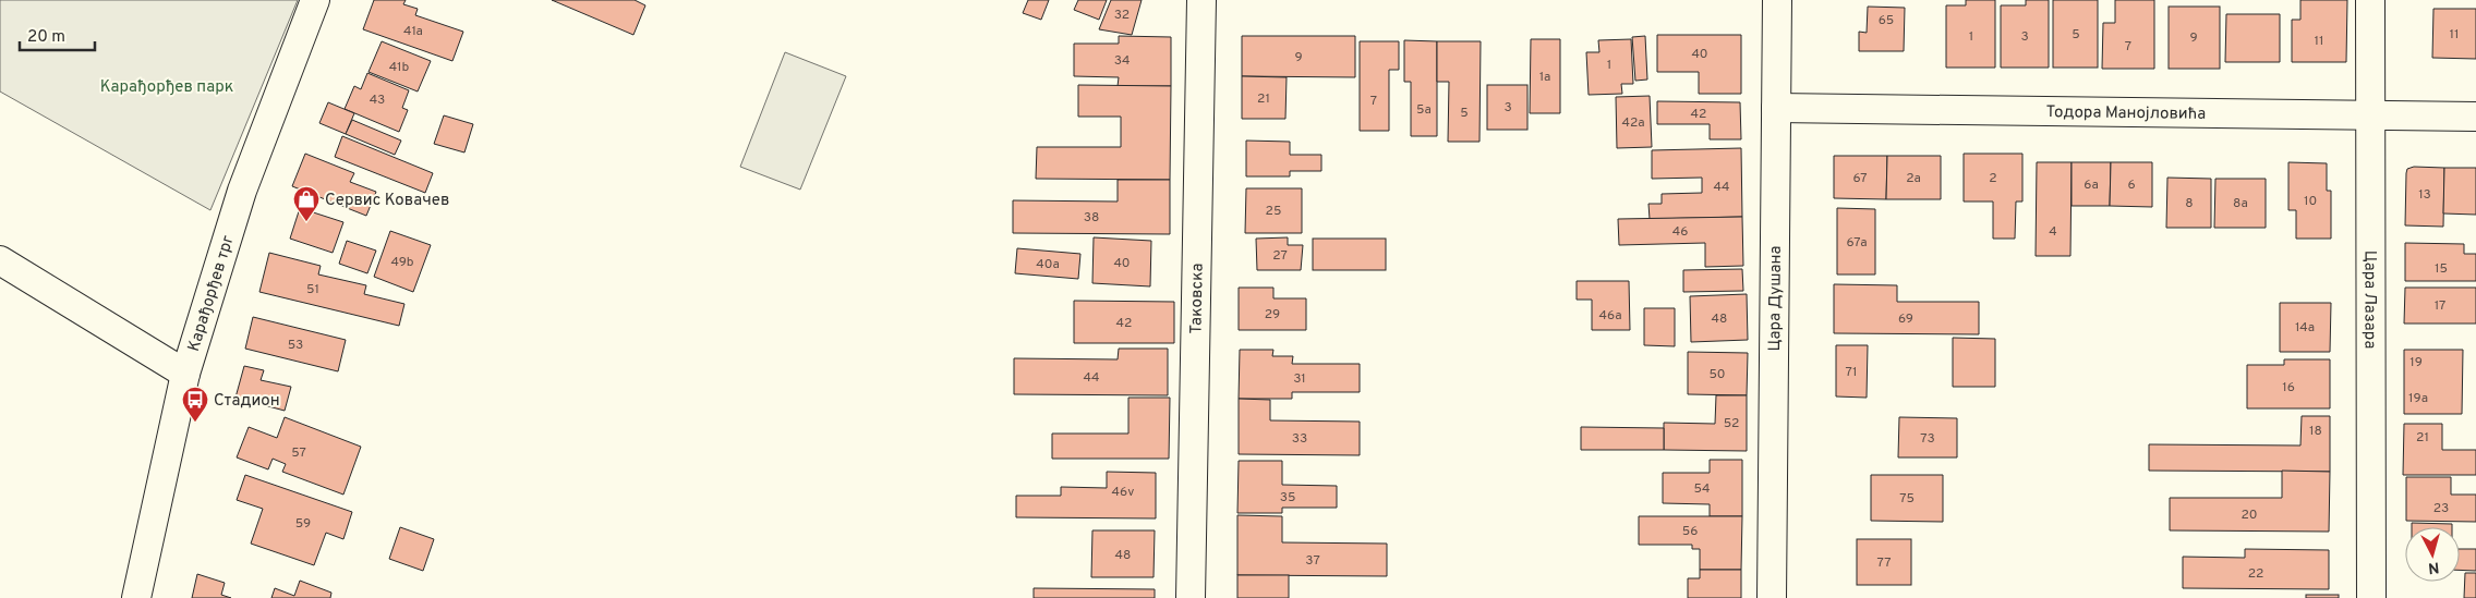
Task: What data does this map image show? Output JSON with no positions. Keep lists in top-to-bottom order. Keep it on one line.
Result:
{"streets":{"street":["Тодора Манојловића","Карађорђев трг","Цара Душана","Цара Лазара","Таковска"]},"crossings":[["Тодора Манојловића","Цара Душана"],["Тодора Манојловића","Цара Лазара"]],"parks":["Карађорђев парк"],"places":{"shop":["Сервис Ковачев"],"bus stop":["Стадион"]},"house_numbers":["32","65","41a","5","11","1","3","9","11","7","40","9","34","1","41b","1a","21","43","7","3","5a","5","42","42a","67","2a","2","6a","6","44","13","10","8","8a","25","38","46","4","67a","27","49b","40","40a","15","51","17","29","46a","48","69","42","14a","53","19","71","50","44","31","16","19a","52","18","21","33","73","57","54","46v","35","75","23","20","59","56","48","37","77","22"],"scale_bar":"20 m","north":"bottom"}
